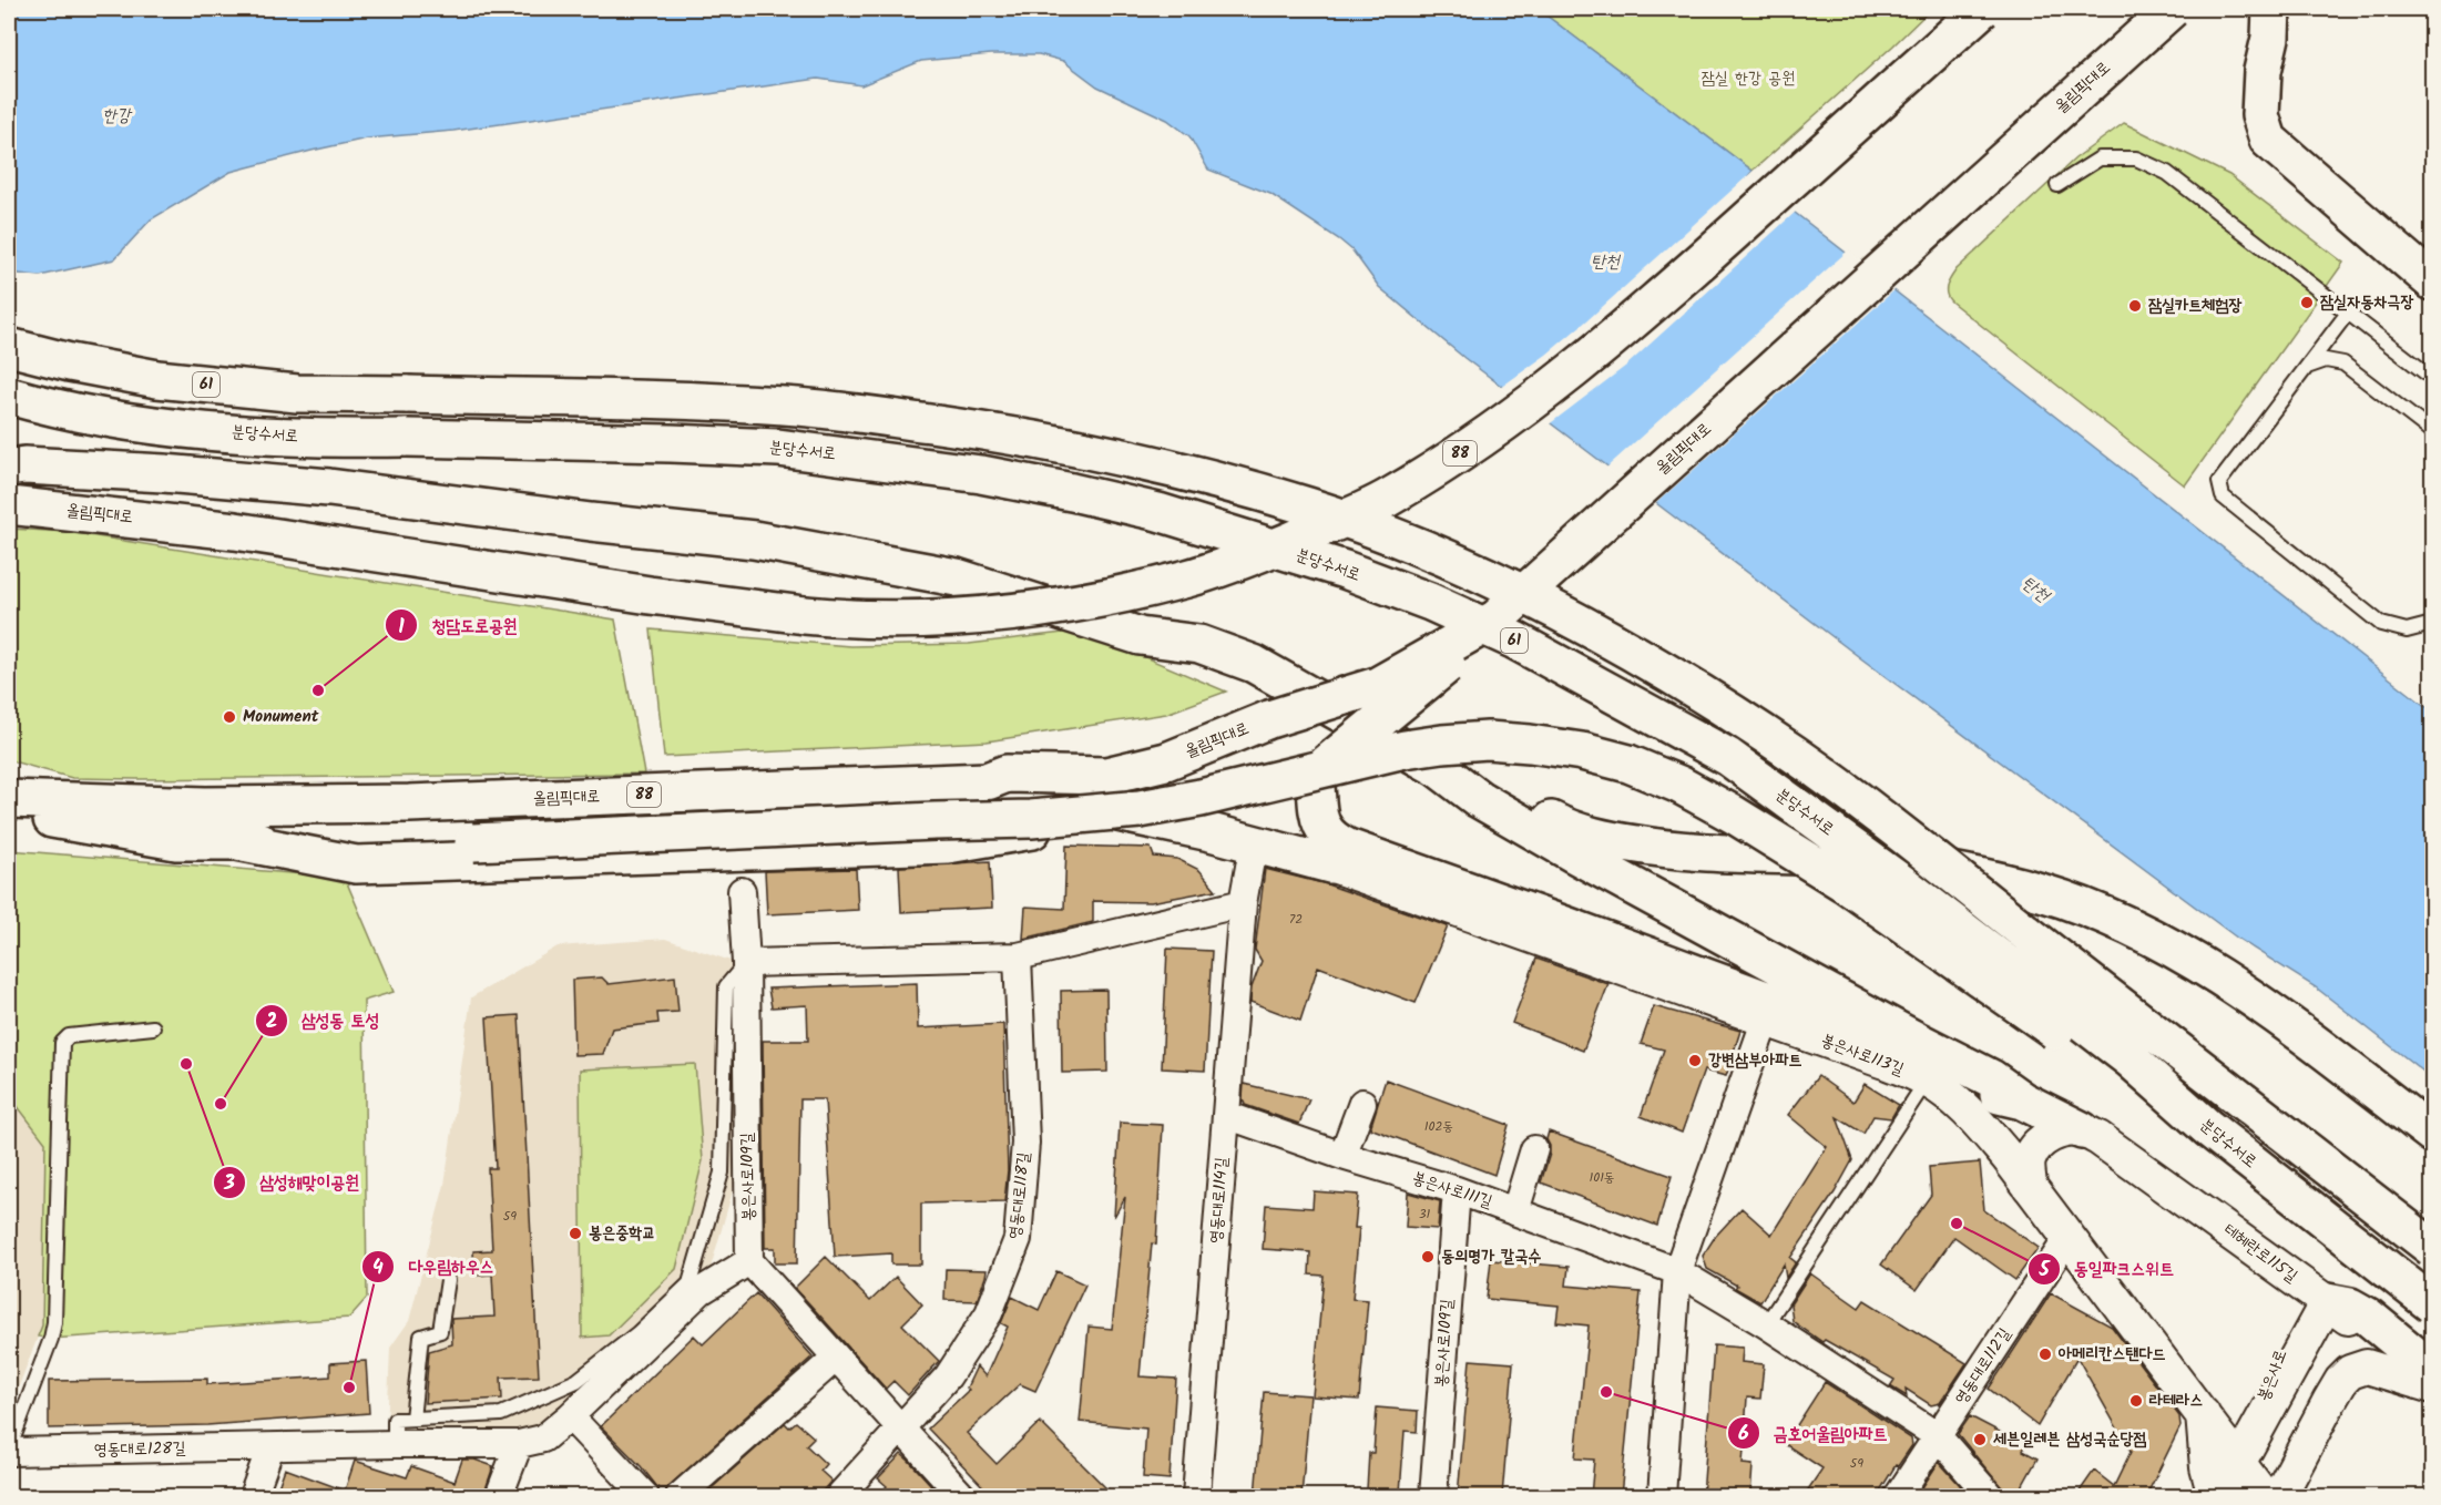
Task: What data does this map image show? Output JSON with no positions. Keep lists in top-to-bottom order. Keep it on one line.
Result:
{"streets":{"highway":["올림픽대로","61","분당수서로","88"],"street":["봉은사로113길","봉은사로109길","봉은사로111길","영동대로118길","영동대로114길","테헤란로115길","영동대로112길","봉은사로","영동대로128길"]},"crossings":[["봉은사로113길","영동대로112길"],["봉은사로113길","봉은사로"],["봉은사로109길","봉은사로111길"],["봉은사로109길","영동대로128길"],["봉은사로111길","영동대로114길"],["봉은사로111길","영동대로112길"],["테헤란로115길","봉은사로"]],"water":["한강","탄천"],"parks":["잠실 한강 공원"],"places":["잠실자동차극장","잠실카트체험장","청담도로공원","Monument","강변삼부아파트","삼성해맞이공원","삼성동 토성","동일파크스위트","봉은중학교","동의명가 칼국수","아메리칸스탠다드","다우림하우스","금호어울림아파트","라테라스","세븐일레븐 삼성국순당점"],"house_numbers":["72","102동","101동","31","59","59"]}
